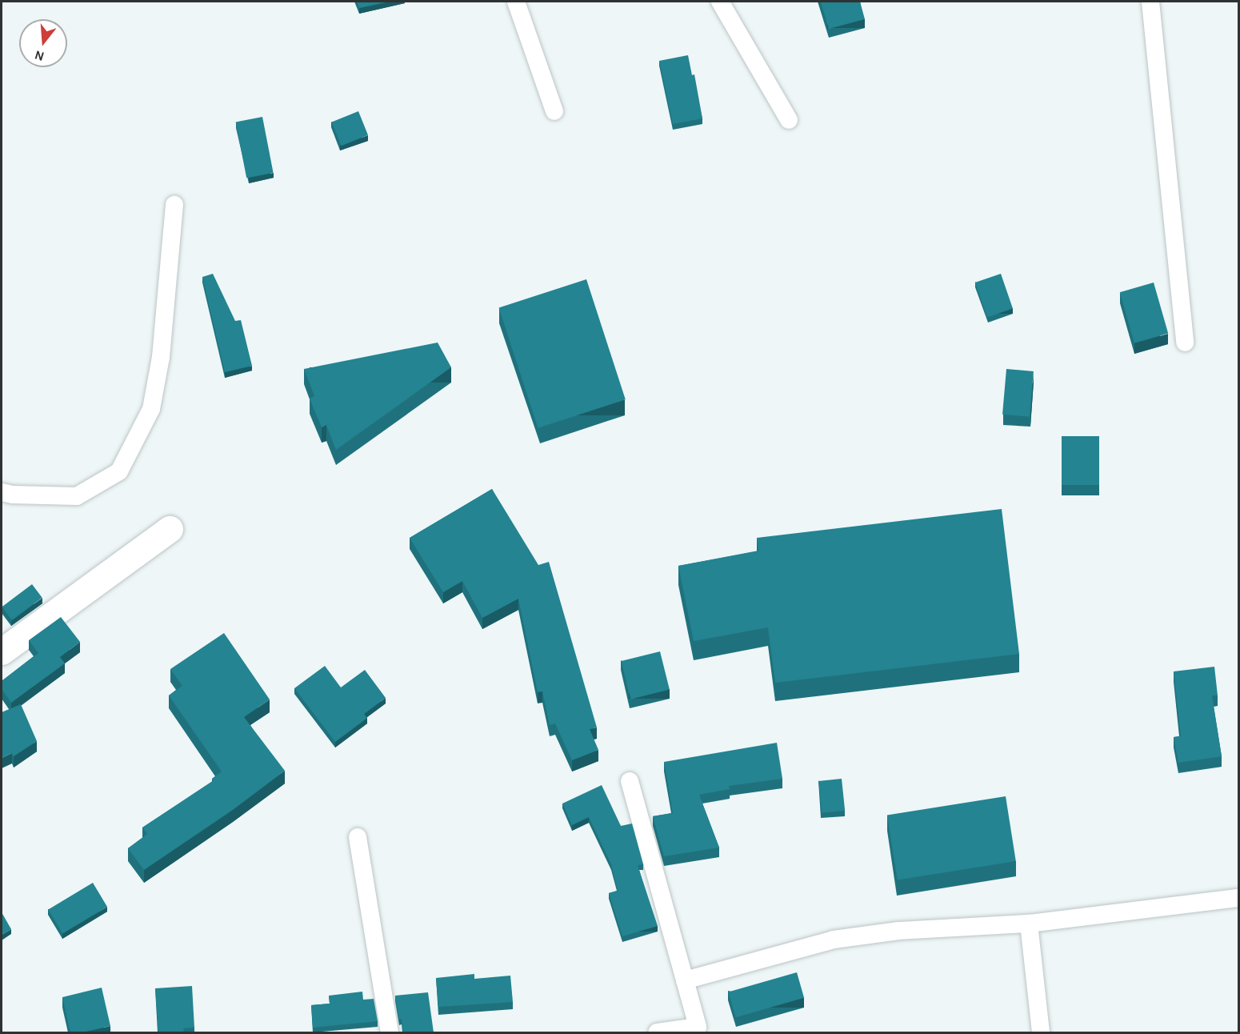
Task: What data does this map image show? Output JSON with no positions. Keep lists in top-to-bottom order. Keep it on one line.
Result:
{"north":"bottom"}
